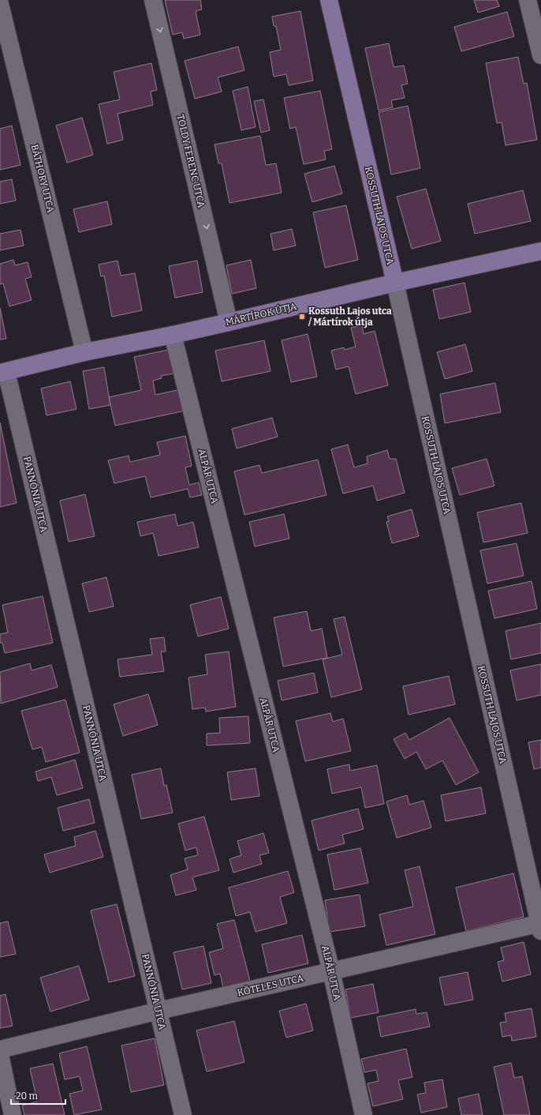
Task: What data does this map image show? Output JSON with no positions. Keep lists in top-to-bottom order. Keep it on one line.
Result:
{"streets":{"street":["TOLDY FERENC UTCA","BÁTHORY UTCA","KOSSUTH LAJOS UTCA","MÁRTÍROK ÚTJA","ALPÁR UTCA","PANNÓNIA UTCA","KÖTELES UTCA"]},"crossings":[["TOLDY FERENC UTCA","MÁRTÍROK ÚTJA"],["BÁTHORY UTCA","MÁRTÍROK ÚTJA"],["KOSSUTH LAJOS UTCA","MÁRTÍROK ÚTJA"],["KOSSUTH LAJOS UTCA","KÖTELES UTCA"],["MÁRTÍROK ÚTJA","ALPÁR UTCA"],["MÁRTÍROK ÚTJA","PANNÓNIA UTCA"],["ALPÁR UTCA","KÖTELES UTCA"],["PANNÓNIA UTCA","KÖTELES UTCA"]],"one_way":["TOLDY FERENC UTCA"],"places":{"transit":["Kossuth Lajos utca / Mártírok útja"]},"scale_bar":"20 m"}
